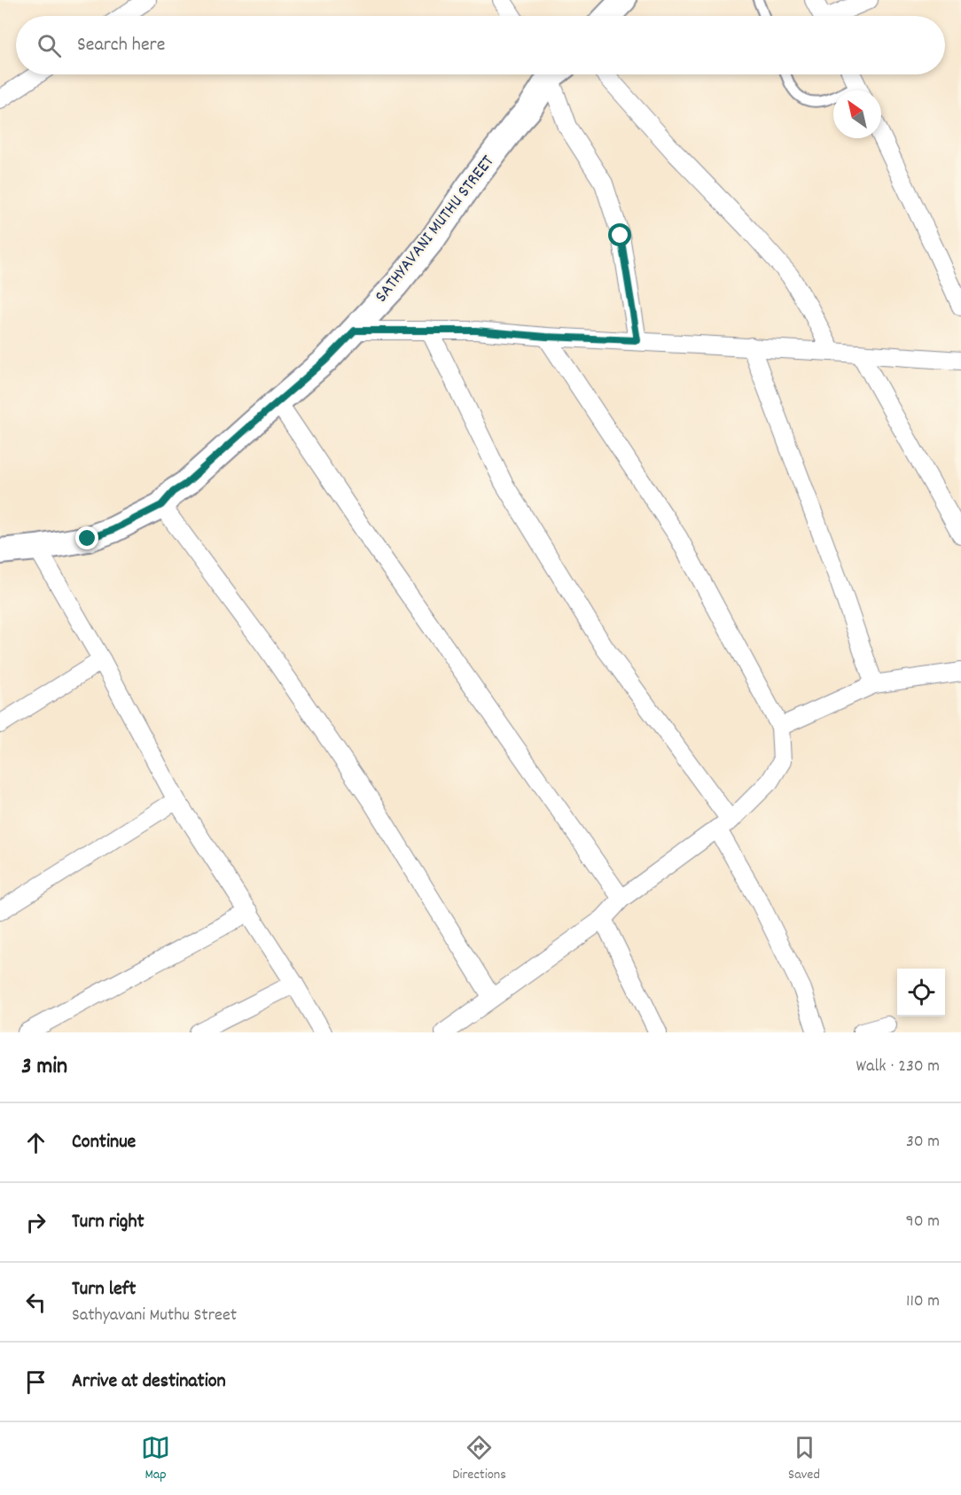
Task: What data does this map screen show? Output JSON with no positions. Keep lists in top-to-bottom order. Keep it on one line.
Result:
{"streets":{"street":["SATHYAVANI MUTHU STREET"]},"north":"top left","page":{"search":"Search here","heading":["3 min","Walk · 230 m"],"list":[["Continue","30 m"],["Turn right","90 m"],["Turn left","Sathyavani Muthu Street","110 m"],"Arrive at destination"],"nav":["Map","Directions","Saved"]}}
